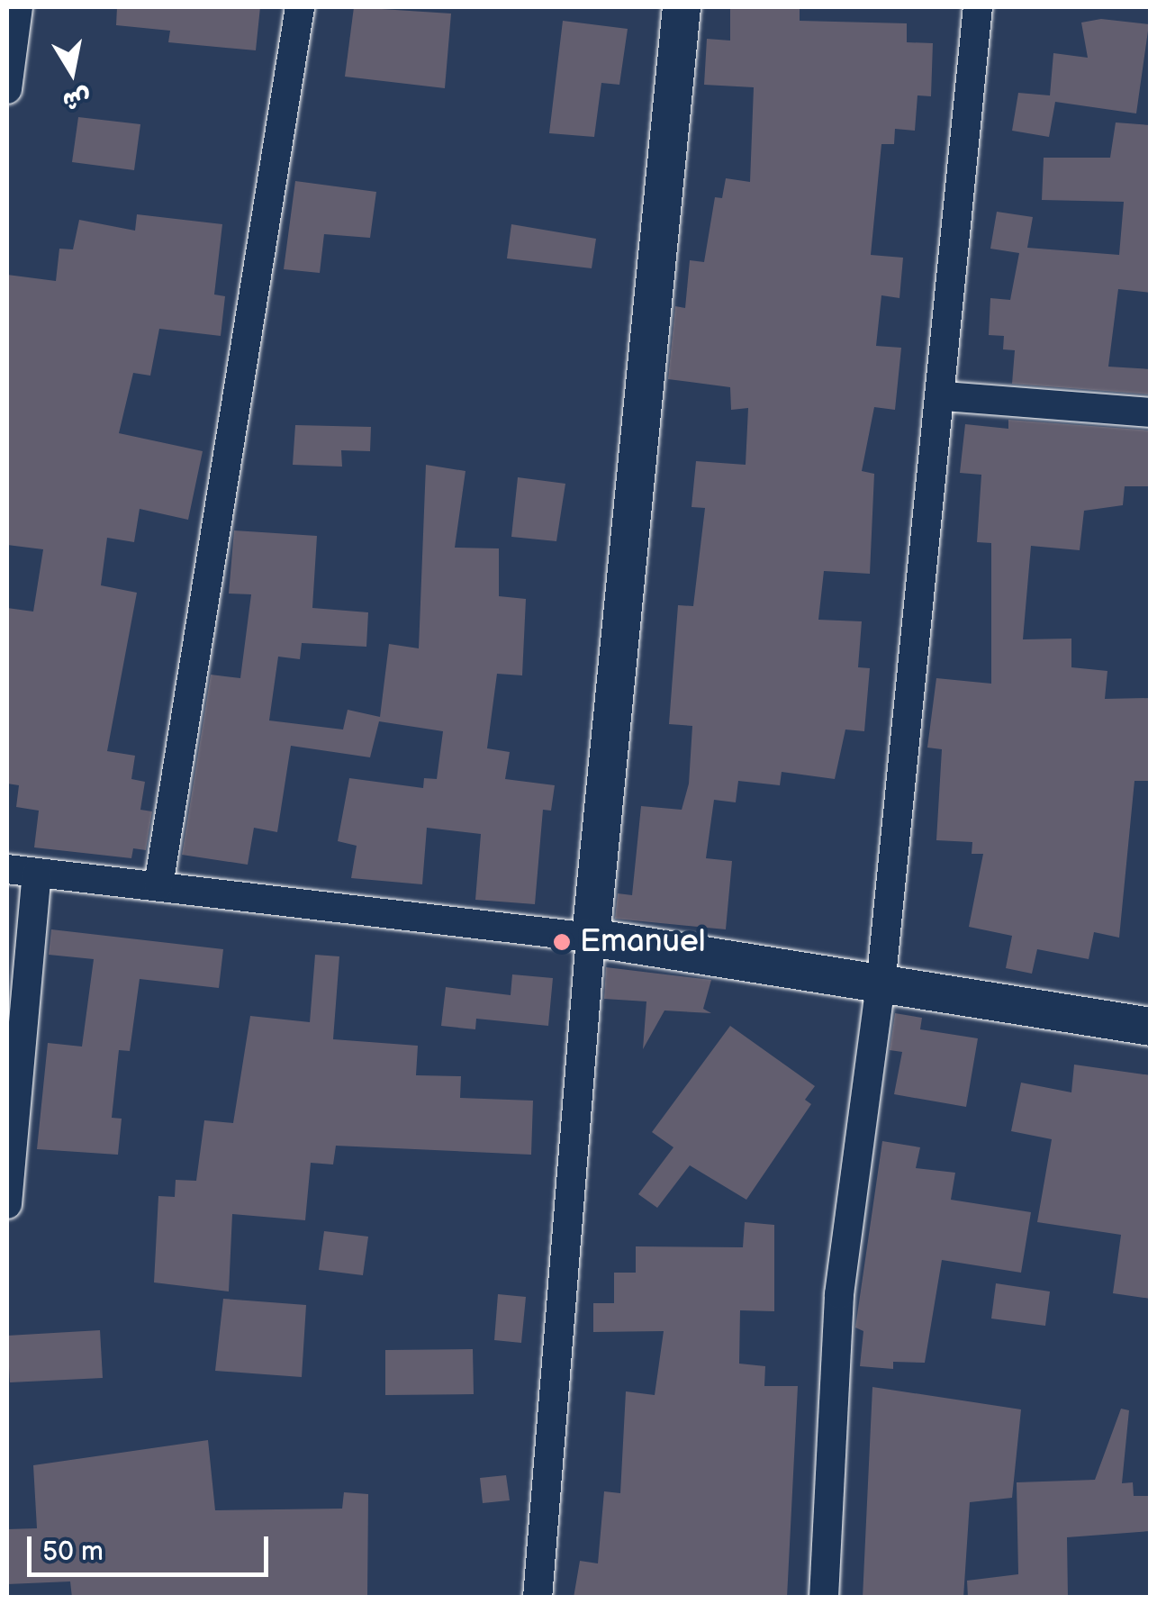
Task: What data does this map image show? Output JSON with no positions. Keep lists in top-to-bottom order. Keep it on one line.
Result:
{"places":["Emanuel"],"scale_bar":"50 m","north":"bottom"}
